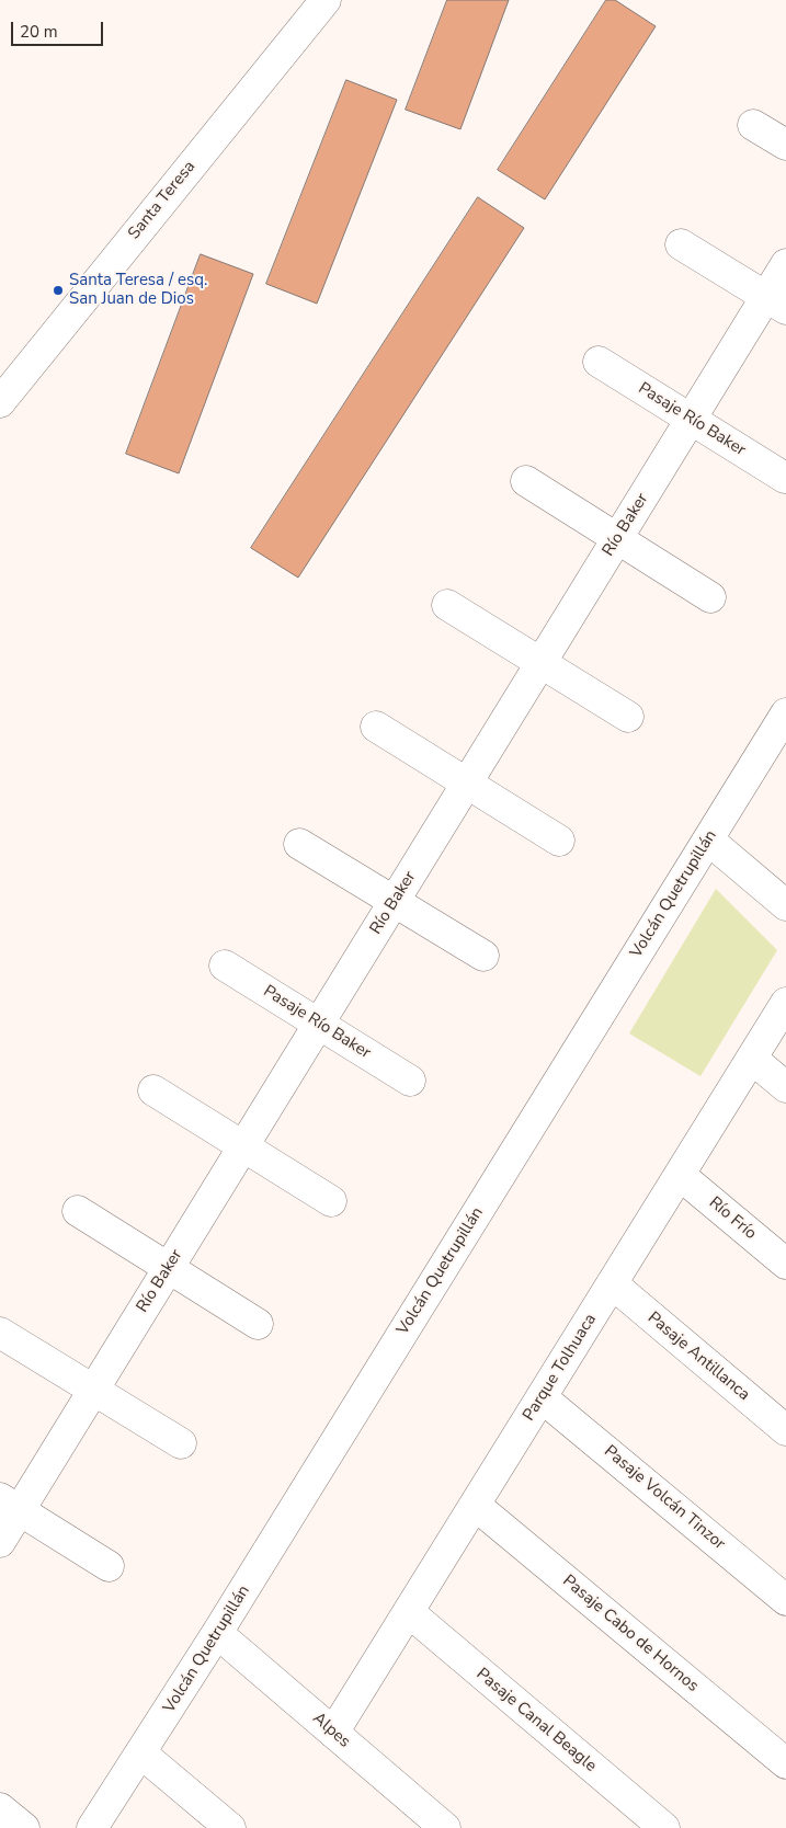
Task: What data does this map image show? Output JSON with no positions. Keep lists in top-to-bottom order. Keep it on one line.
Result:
{"streets":{"street":["Santa Teresa","Pasaje Río Baker","Río Baker","Volcán Quetrupillán","Río Frío","Pasaje Antillanca","Parque Tolhuaca","Pasaje Volcán Tinzor","Pasaje Cabo de Hornos","Pasaje Canal Beagle","Alpes"]},"crossings":[["Pasaje Río Baker","Río Baker"],["Volcán Quetrupillán","Alpes"],["Río Frío","Parque Tolhuaca"],["Pasaje Antillanca","Parque Tolhuaca"],["Parque Tolhuaca","Pasaje Volcán Tinzor"],["Parque Tolhuaca","Pasaje Cabo de Hornos"],["Parque Tolhuaca","Pasaje Canal Beagle"],["Parque Tolhuaca","Alpes"]],"places":["Santa Teresa / esq. San Juan de Dios"],"scale_bar":"20 m"}
